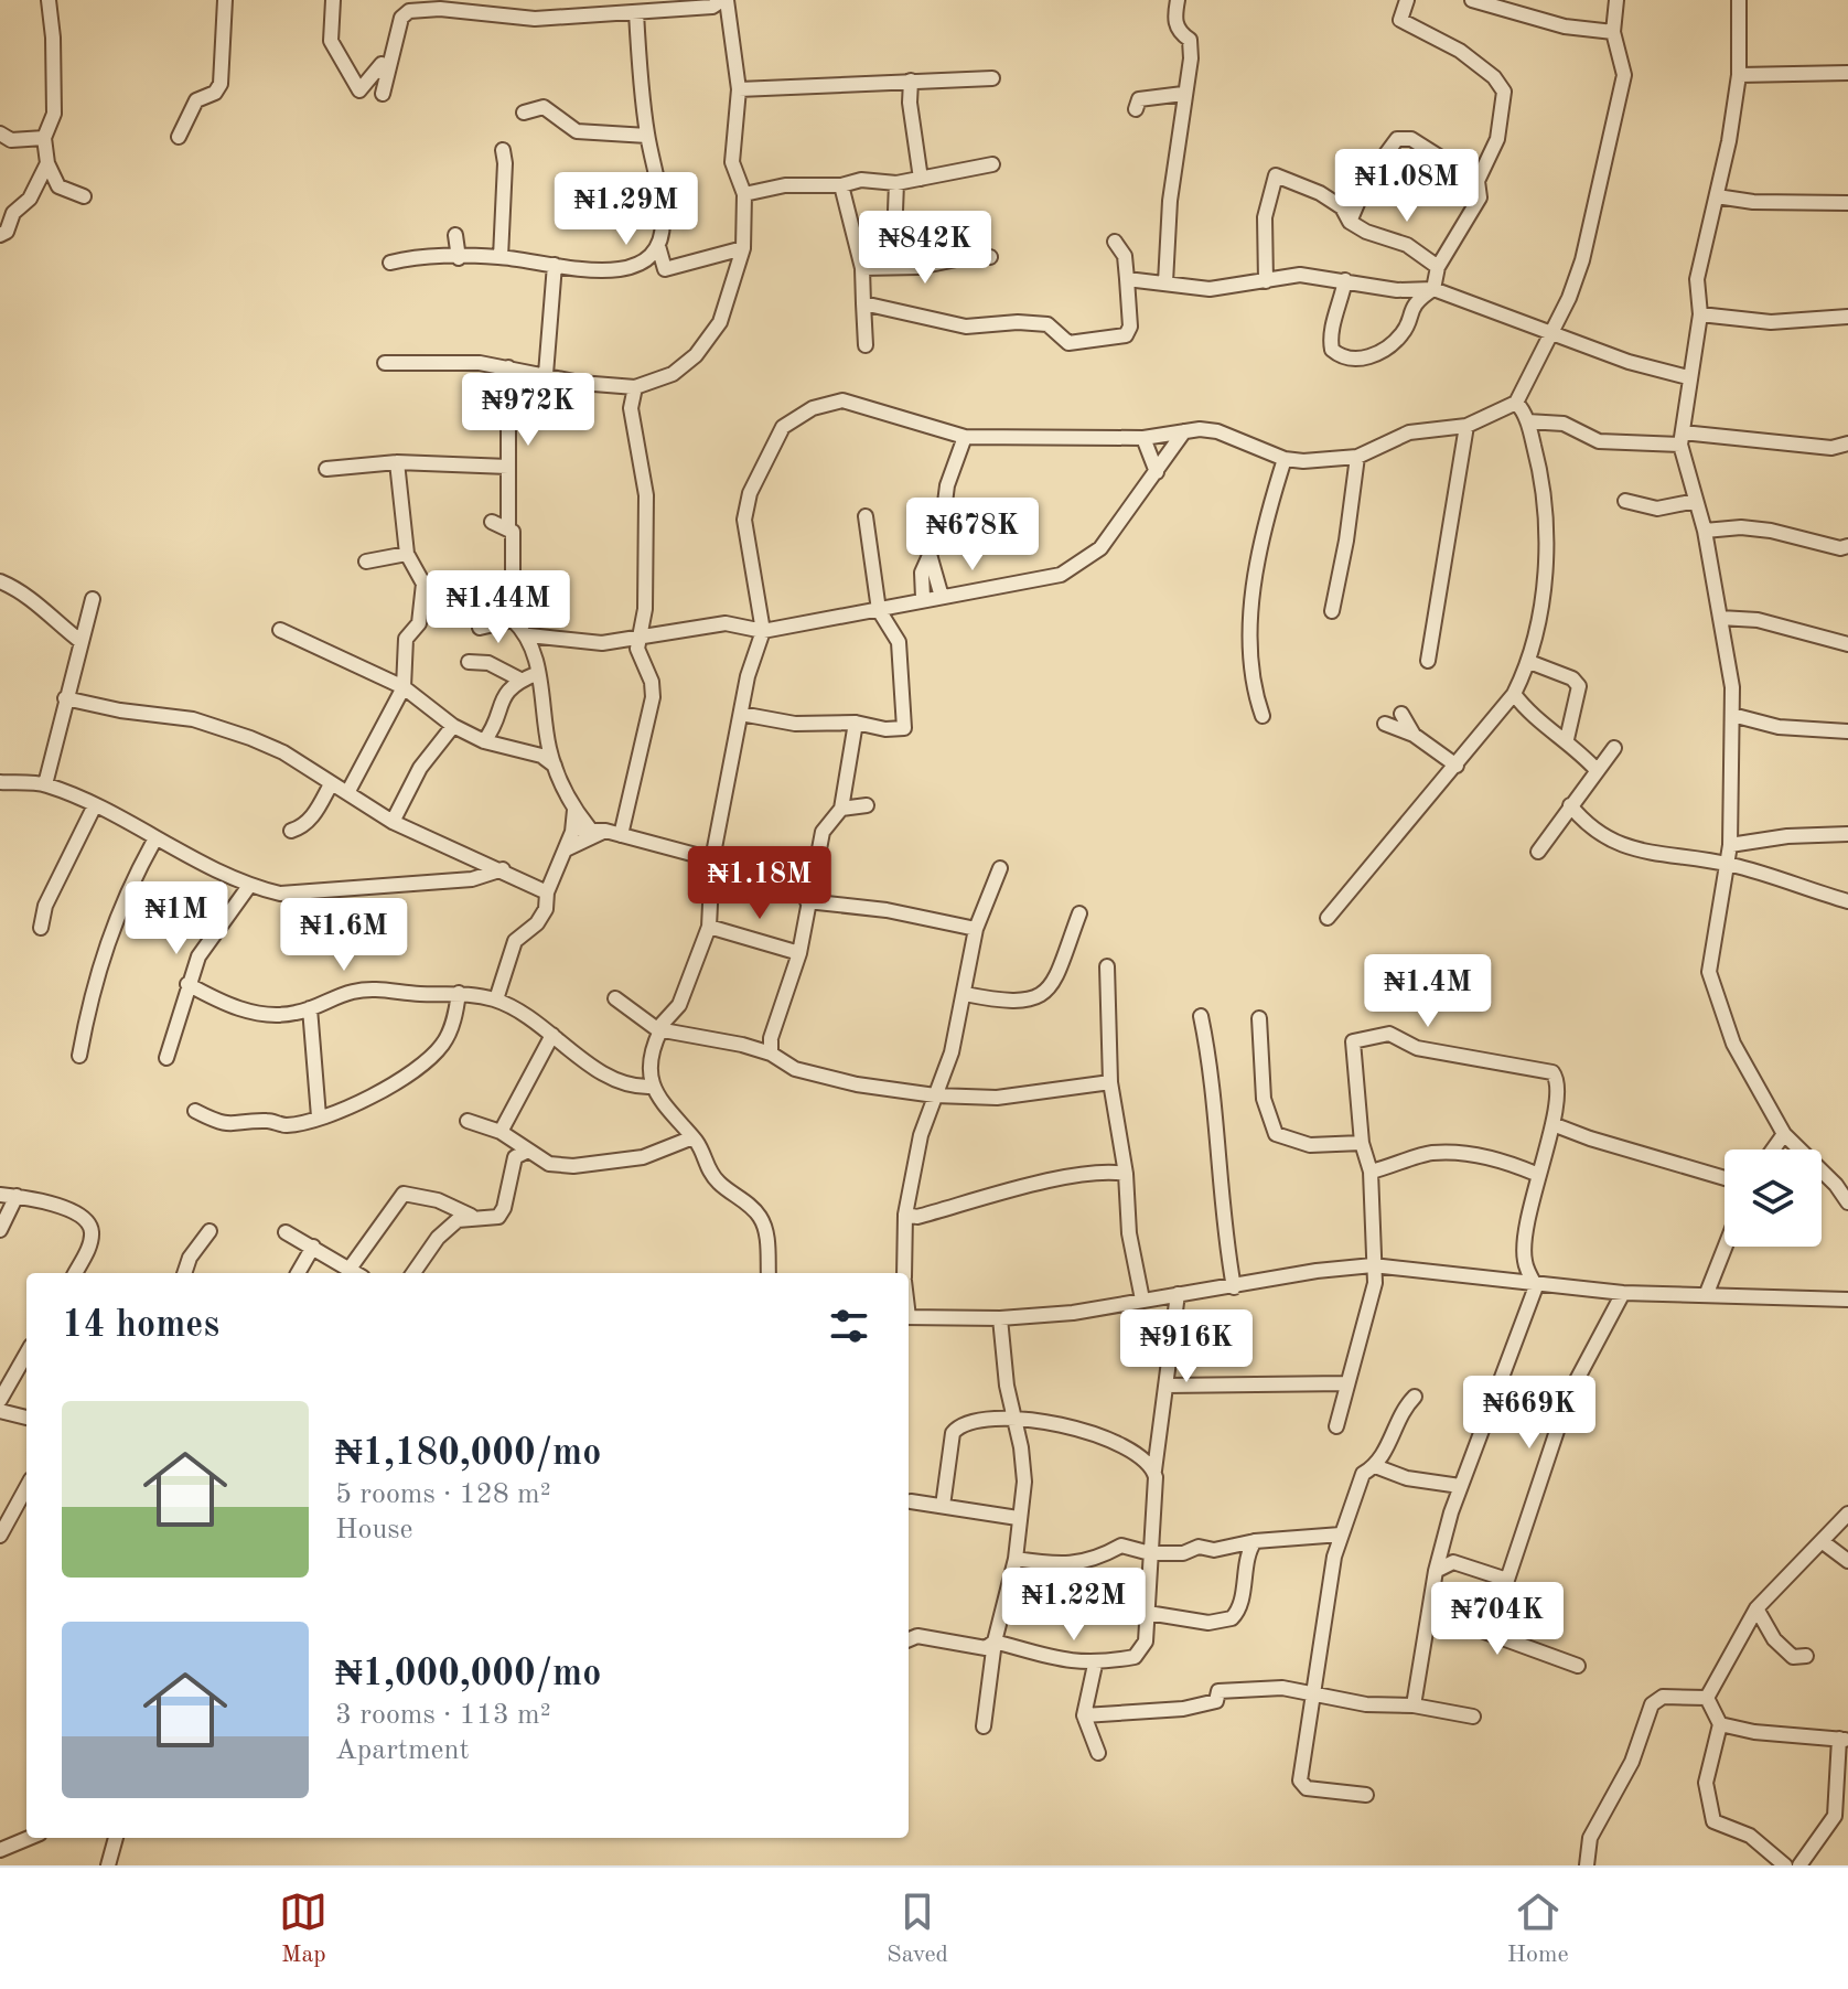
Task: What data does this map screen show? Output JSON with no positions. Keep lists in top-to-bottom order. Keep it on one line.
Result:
{"page":{"price":["₦1.08M","₦1.29M","₦842K","₦972K","₦678K","₦1.44M","₦1.18M","₦1M","₦1.6M","₦1.4M","₦916K","₦669K","₦1.22M","₦704K"],"heading":"14 homes","list":[{"name":"₦1,180,000/mo","note":"5 rooms · 128 m² · House"},{"name":"₦1,000,000/mo","note":"3 rooms · 113 m² · Apartment"}],"tabs":["Map","Saved","Home"]}}
